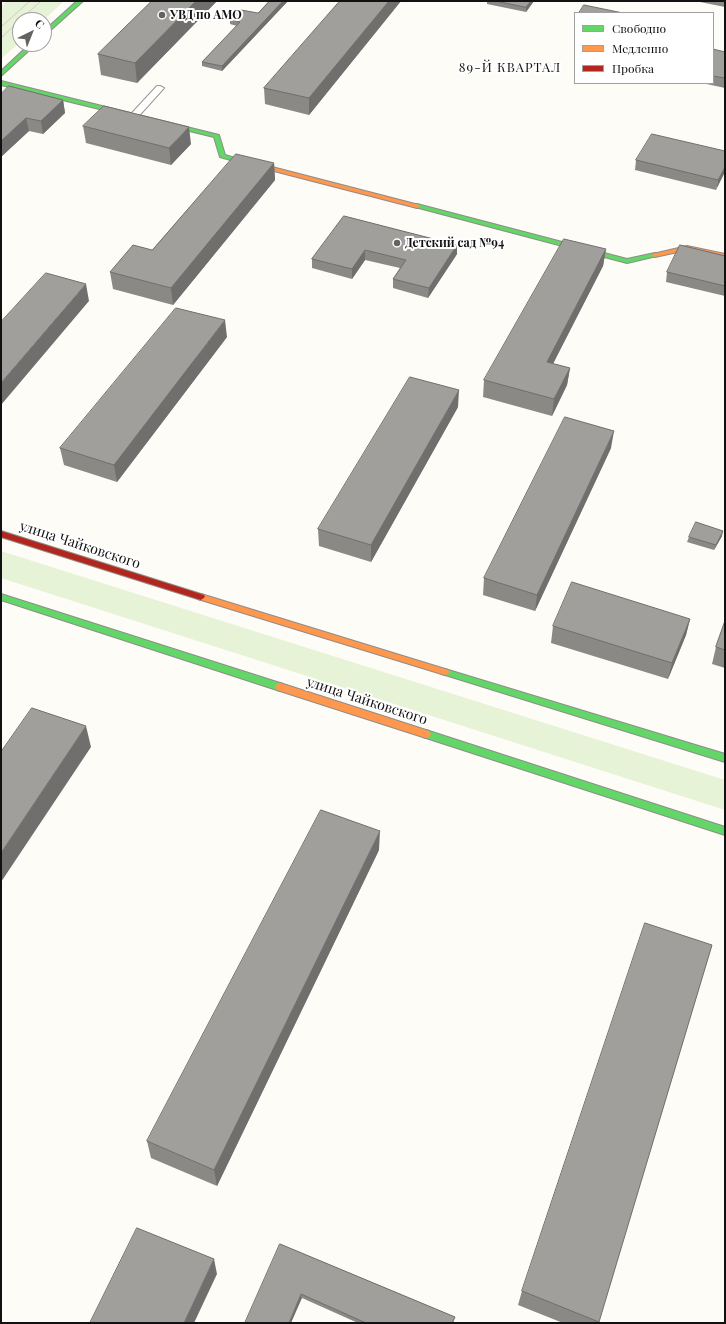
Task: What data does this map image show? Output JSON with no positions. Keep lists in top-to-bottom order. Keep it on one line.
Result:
{"streets":{"main road":["улица Чайковского"]},"districts":["89-Й КВАРТАЛ"],"places":["УВД по АМО","Детский сад №94"],"legend":["Свободно","Медленно","Пробка"],"north":"top right"}
